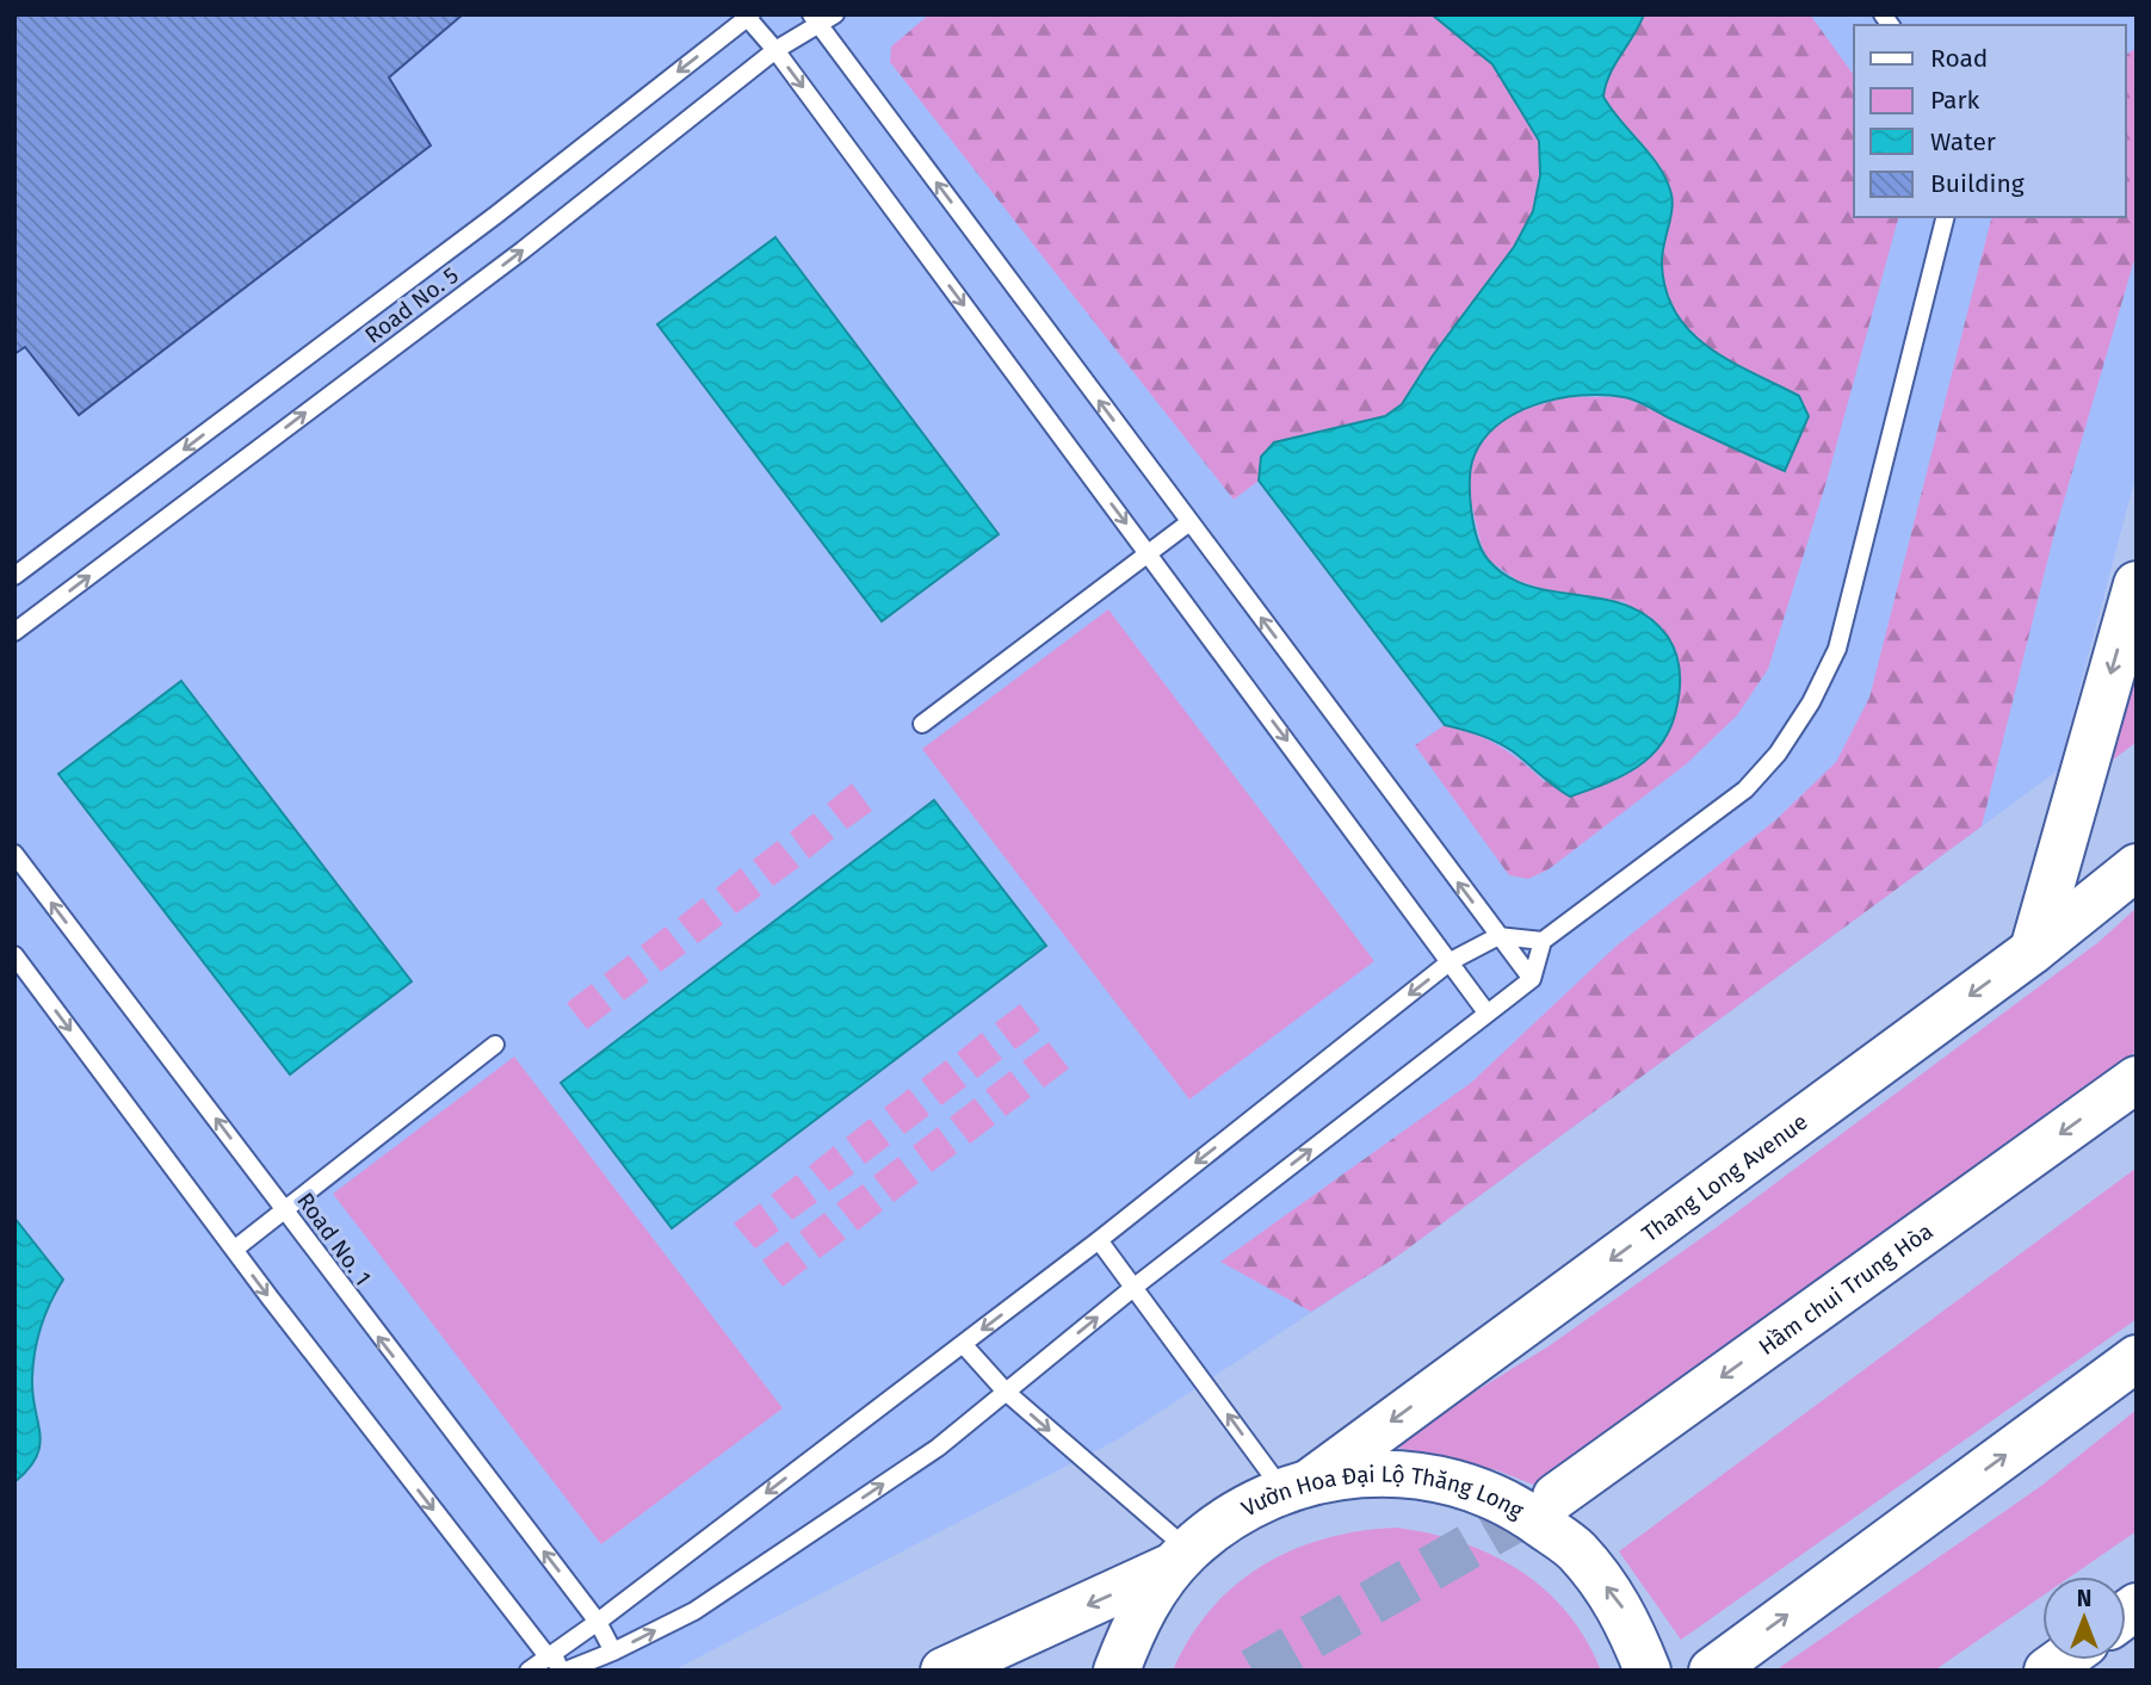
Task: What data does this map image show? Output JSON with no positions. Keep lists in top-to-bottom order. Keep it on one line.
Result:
{"streets":{"main road":["Thang Long Avenue","Hầm chui Trung Hòa","Vườn Hoa Đại Lộ Thăng Long"],"lane":["Road No. 5","Road No. 1"]},"crossings":[["Thang Long Avenue","Vườn Hoa Đại Lộ Thăng Long"]],"one_way":["Vườn Hoa Đại Lộ Thăng Long"],"legend":["Road","Park","Water","Building"],"north":"top"}
